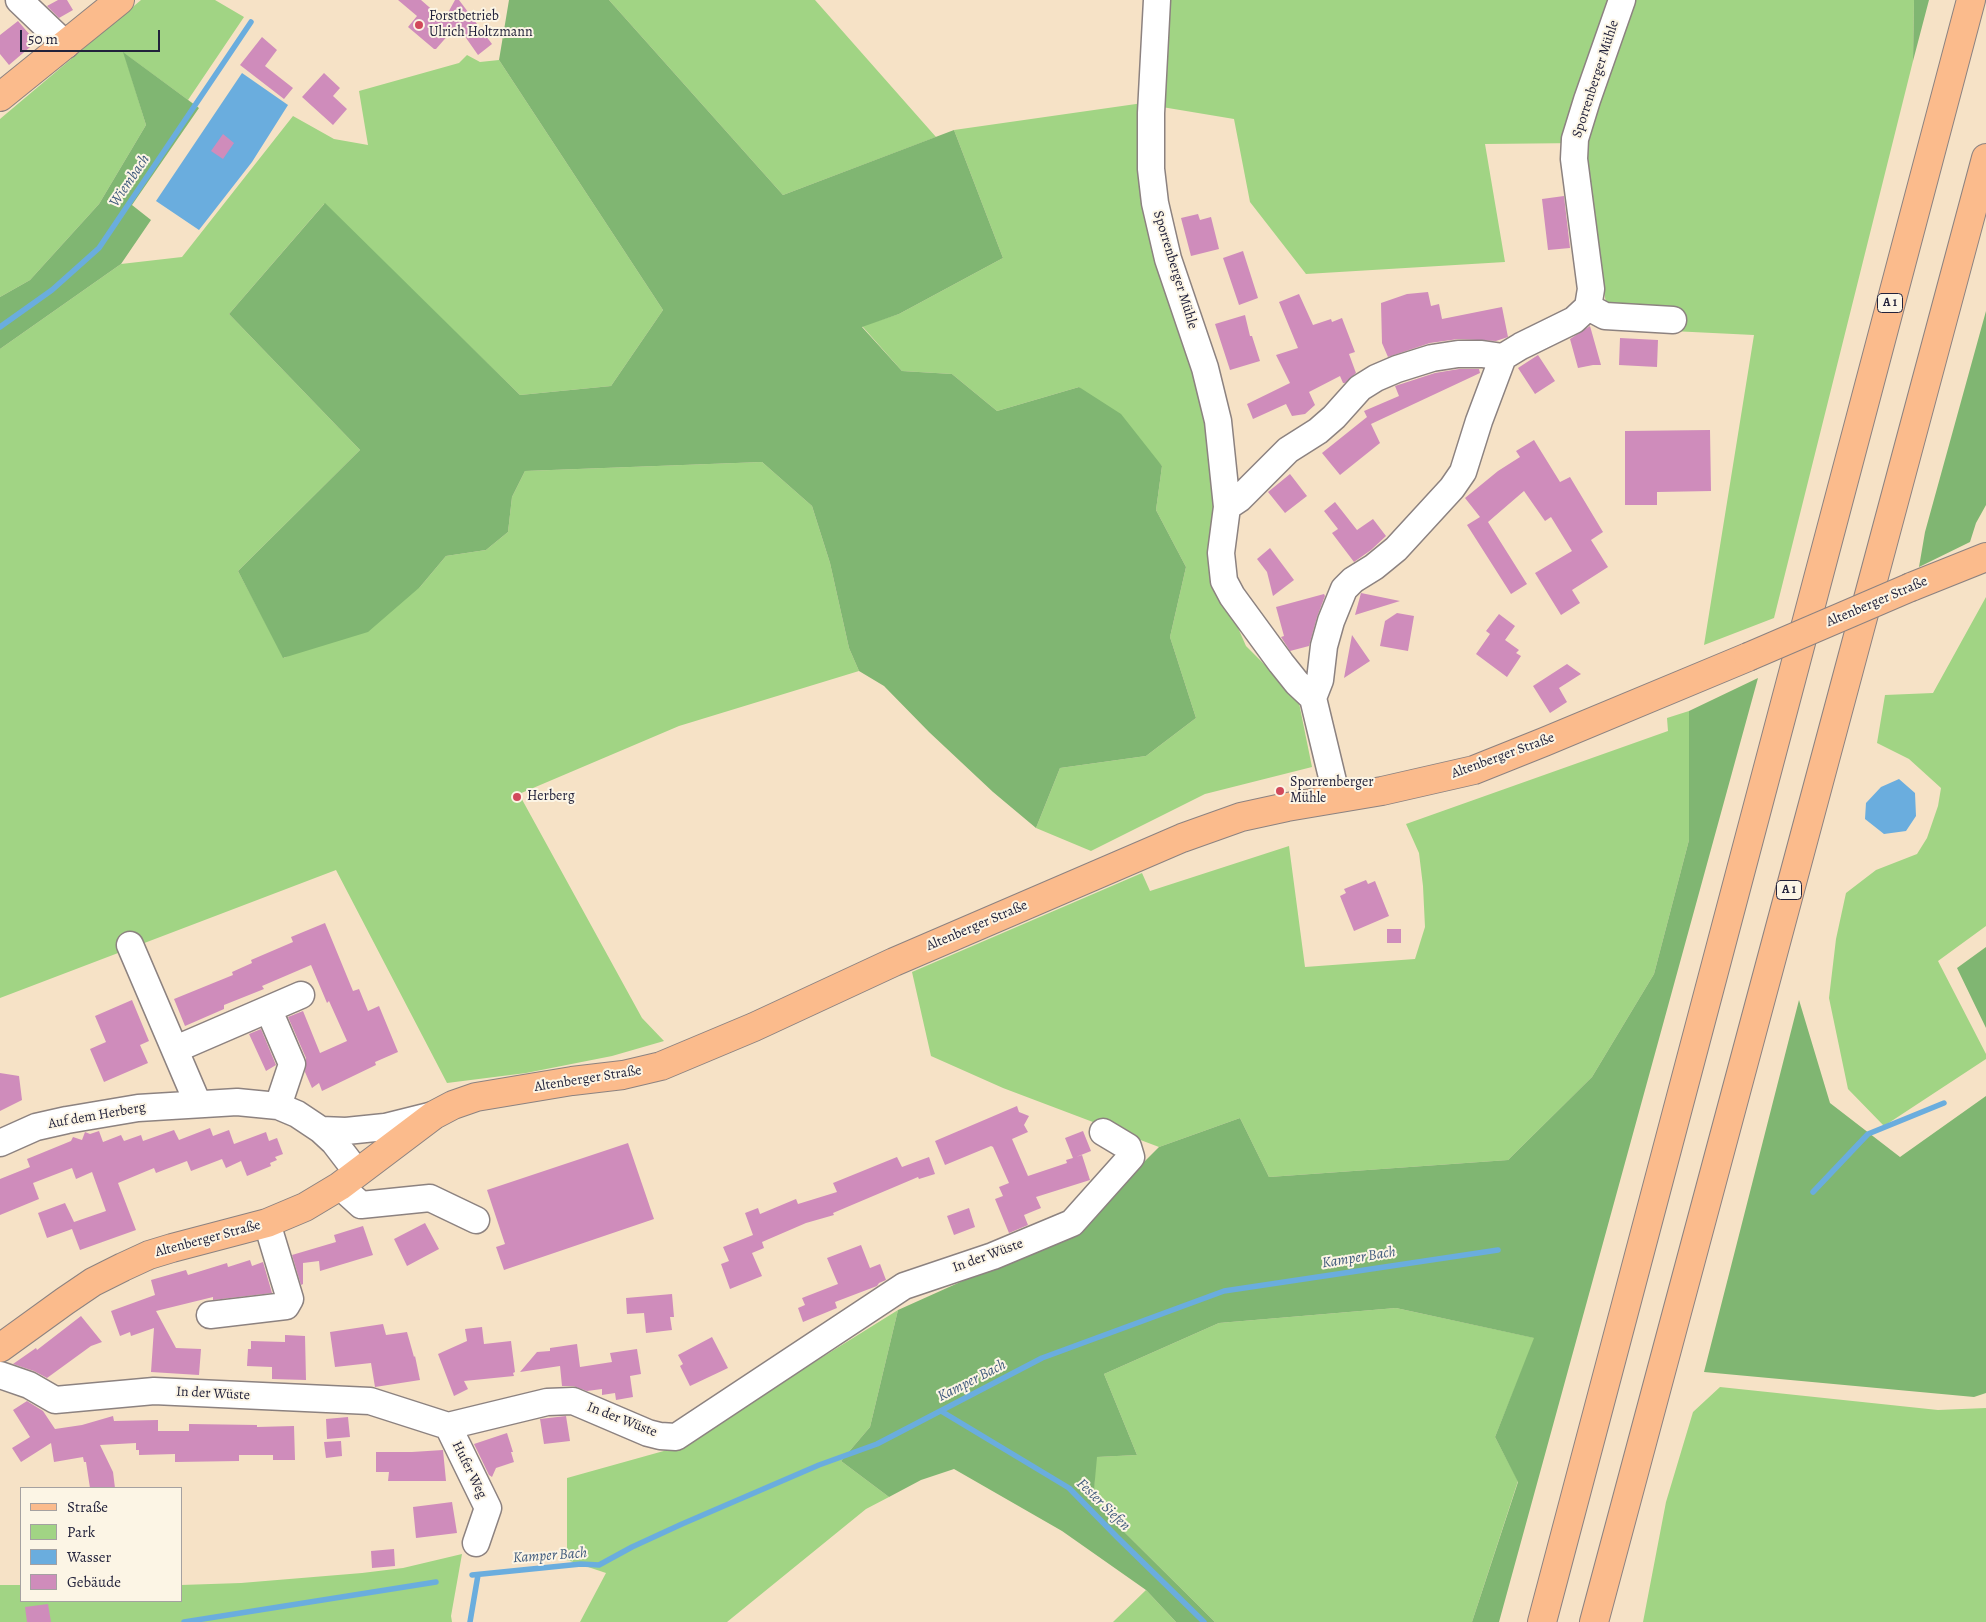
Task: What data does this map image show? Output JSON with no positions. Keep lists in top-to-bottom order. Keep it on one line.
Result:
{"streets":{"main road":["A 1","Altenberger Straße"],"street":["Sporrenberger Mühle","Auf dem Herberg","In der Wüste","Hufer Weg"]},"crossings":[["Altenberger Straße","Auf dem Herberg"],["In der Wüste","Hufer Weg"]],"water":["Wiembach","Kamper Bach","Fester Siefen"],"places":["Forstbetrieb Ulrich Holtzmann","Sporrenberger Mühle","Herberg"],"legend":["Straße","Park","Wasser","Gebäude"],"scale_bar":"50 m"}
